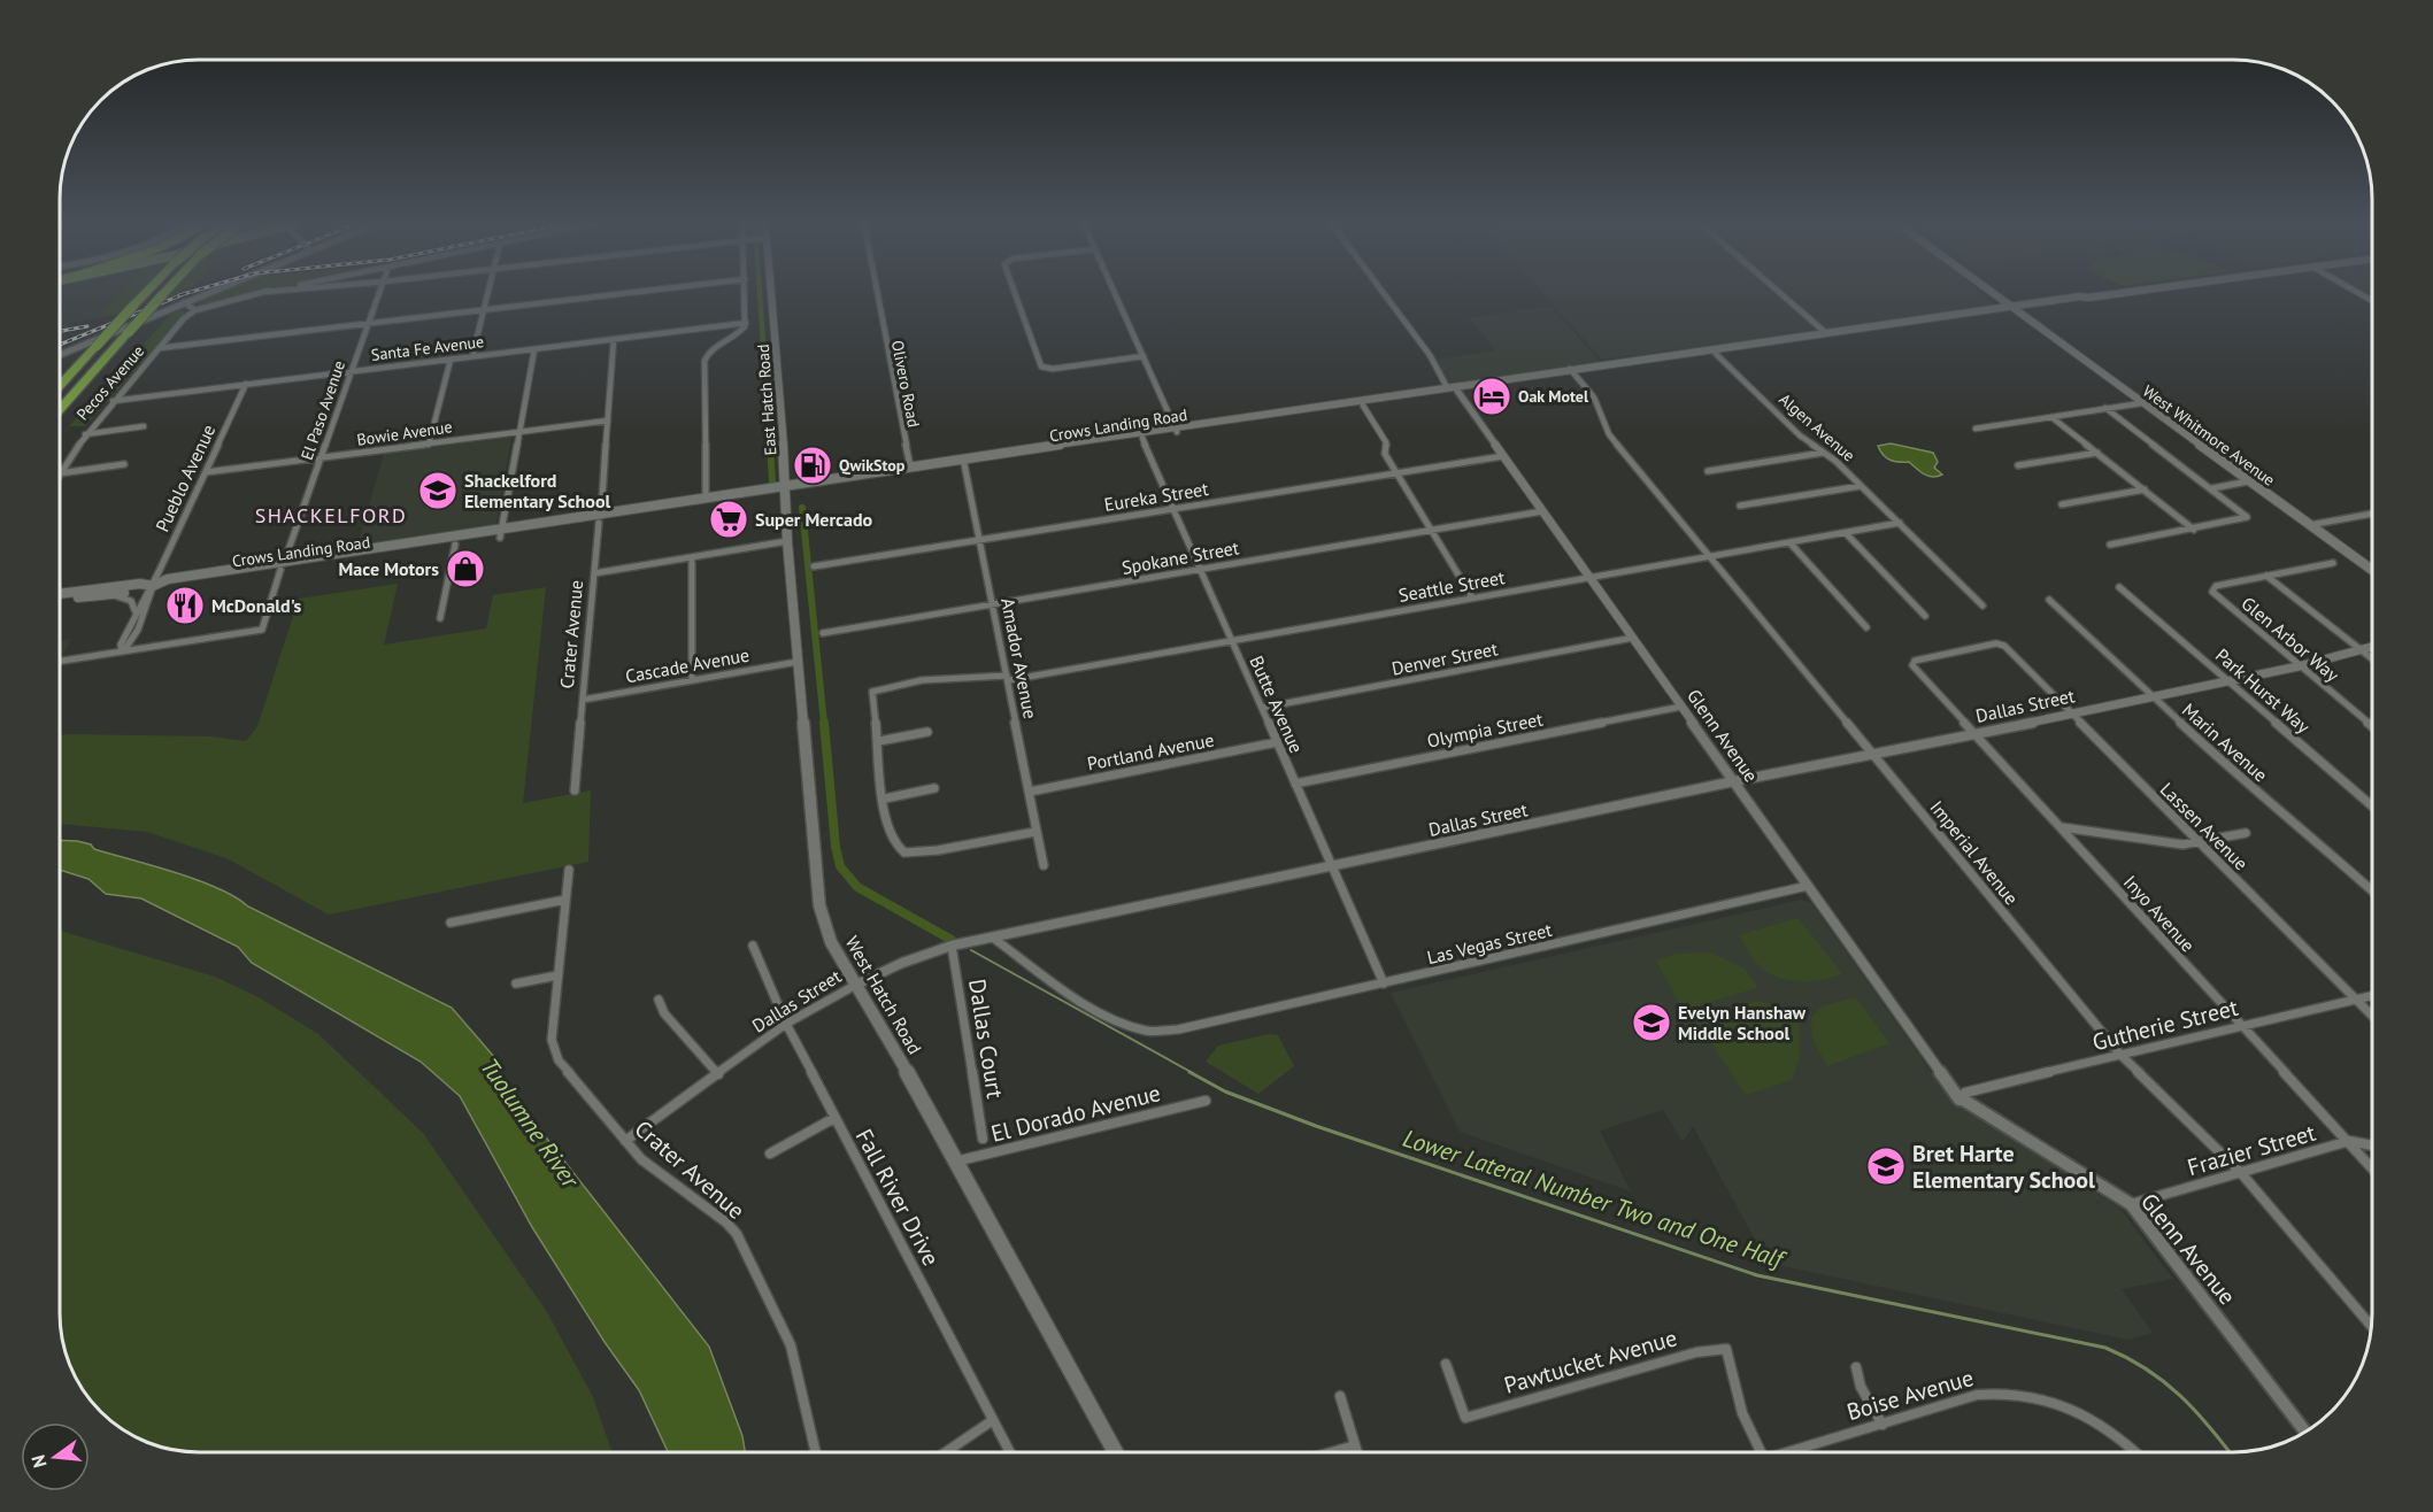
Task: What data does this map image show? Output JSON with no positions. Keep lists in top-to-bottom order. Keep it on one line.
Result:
{"streets":{"main road":["East Hatch Road","Crows Landing Road","West Whitmore Avenue","West Hatch Road"],"street":["Santa Fe Avenue","Pecos Avenue","Olivero Road","El Paso Avenue","Algen Avenue","Bowie Avenue","Pueblo Avenue","Eureka Street","Spokane Street","Seattle Street","Crater Avenue","Glen Arbor Way","Amador Avenue","Denver Street","Cascade Avenue","Park Hurst Way","Butte Avenue","Dallas Street","Olympia Street","Glenn Avenue","Marin Avenue","Portland Avenue","Lassen Avenue","Imperial Avenue","Inyo Avenue","Las Vegas Street","Gutherie Street","Dallas Court","El Dorado Avenue","Frazier Street","Fall River Drive","Pawtucket Avenue","Boise Avenue"]},"crossings":[["Santa Fe Avenue","Pecos Avenue"],["Santa Fe Avenue","El Paso Avenue"],["Santa Fe Avenue","Pueblo Avenue"],["Santa Fe Avenue","Crater Avenue"],["Olivero Road","Crows Landing Road"],["East Hatch Road","Crows Landing Road"],["East Hatch Road","West Hatch Road"],["El Paso Avenue","Crows Landing Road"],["El Paso Avenue","Bowie Avenue"],["El Paso Avenue","Pueblo Avenue"],["Crows Landing Road","Algen Avenue"],["Crows Landing Road","West Whitmore Avenue"],["Crows Landing Road","Pueblo Avenue"],["Crows Landing Road","Crater Avenue"],["Crows Landing Road","Amador Avenue"],["Crows Landing Road","Butte Avenue"],["Crows Landing Road","Glenn Avenue"],["Crows Landing Road","Imperial Avenue"],["Crows Landing Road","West Hatch Road"],["Algen Avenue","Seattle Street"],["Bowie Avenue","Pueblo Avenue"],["Bowie Avenue","Crater Avenue"],["Eureka Street","Amador Avenue"],["Eureka Street","Butte Avenue"],["Eureka Street","Glenn Avenue"],["Spokane Street","Amador Avenue"],["Spokane Street","Butte Avenue"],["Spokane Street","Glenn Avenue"],["Seattle Street","Amador Avenue"],["Seattle Street","Butte Avenue"],["Seattle Street","Glenn Avenue"],["Seattle Street","Imperial Avenue"],["Crater Avenue","Cascade Avenue"],["Crater Avenue","Dallas Street"],["Glen Arbor Way","Dallas Street"],["Amador Avenue","Portland Avenue"],["Denver Street","Butte Avenue"],["Denver Street","Glenn Avenue"],["Cascade Avenue","West Hatch Road"],["Park Hurst Way","Dallas Street"],["Butte Avenue","Dallas Street"],["Butte Avenue","Olympia Street"],["Butte Avenue","Portland Avenue"],["Butte Avenue","Las Vegas Street"],["Dallas Street","Glenn Avenue"],["Dallas Street","Marin Avenue"],["Dallas Street","Lassen Avenue"],["Dallas Street","Imperial Avenue"],["Dallas Street","Inyo Avenue"],["Dallas Street","Las Vegas Street"],["Dallas Street","West Hatch Road"],["Dallas Street","Dallas Court"],["Dallas Street","Fall River Drive"],["Olympia Street","Glenn Avenue"],["Glenn Avenue","Las Vegas Street"],["Glenn Avenue","Gutherie Street"],["Glenn Avenue","Frazier Street"],["Lassen Avenue","Inyo Avenue"],["Lassen Avenue","Gutherie Street"],["Imperial Avenue","Gutherie Street"],["Imperial Avenue","Frazier Street"],["Inyo Avenue","Gutherie Street"],["Inyo Avenue","Frazier Street"],["West Hatch Road","El Dorado Avenue"]],"districts":["SHACKELFORD"],"water":["Tuolumne River","Lower Lateral Number Two and One Half"],"places":{"hotel":["Oak Motel"],"fuel station":["QwikStop"],"school or university":["Shackelford Elementary School","Evelyn Hanshaw Middle School","Bret Harte Elementary School"],"supermarket":["Super Mercado"],"shop":["Mace Motors"],"restaurant":["McDonald's"]},"north":"left"}
